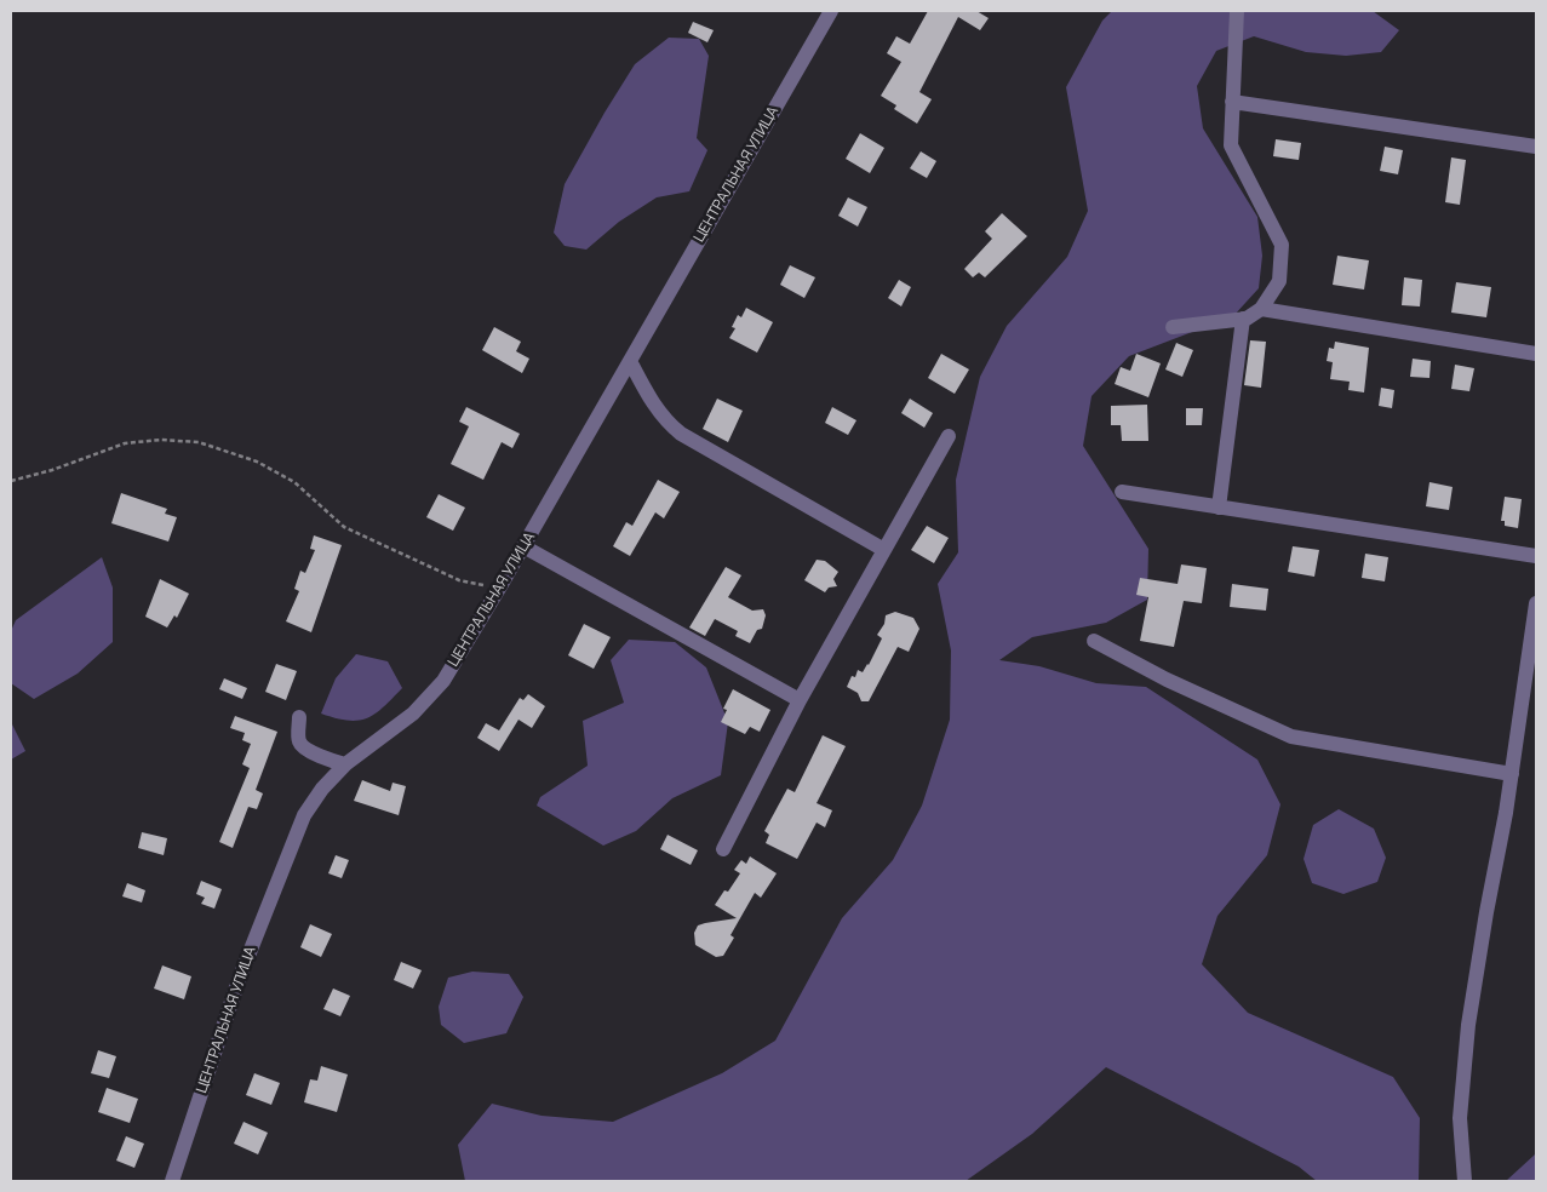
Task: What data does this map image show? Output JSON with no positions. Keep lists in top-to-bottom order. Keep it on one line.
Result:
{"streets":{"street":["ЦЕНТРАЛЬНАЯ УЛИЦА"]}}
